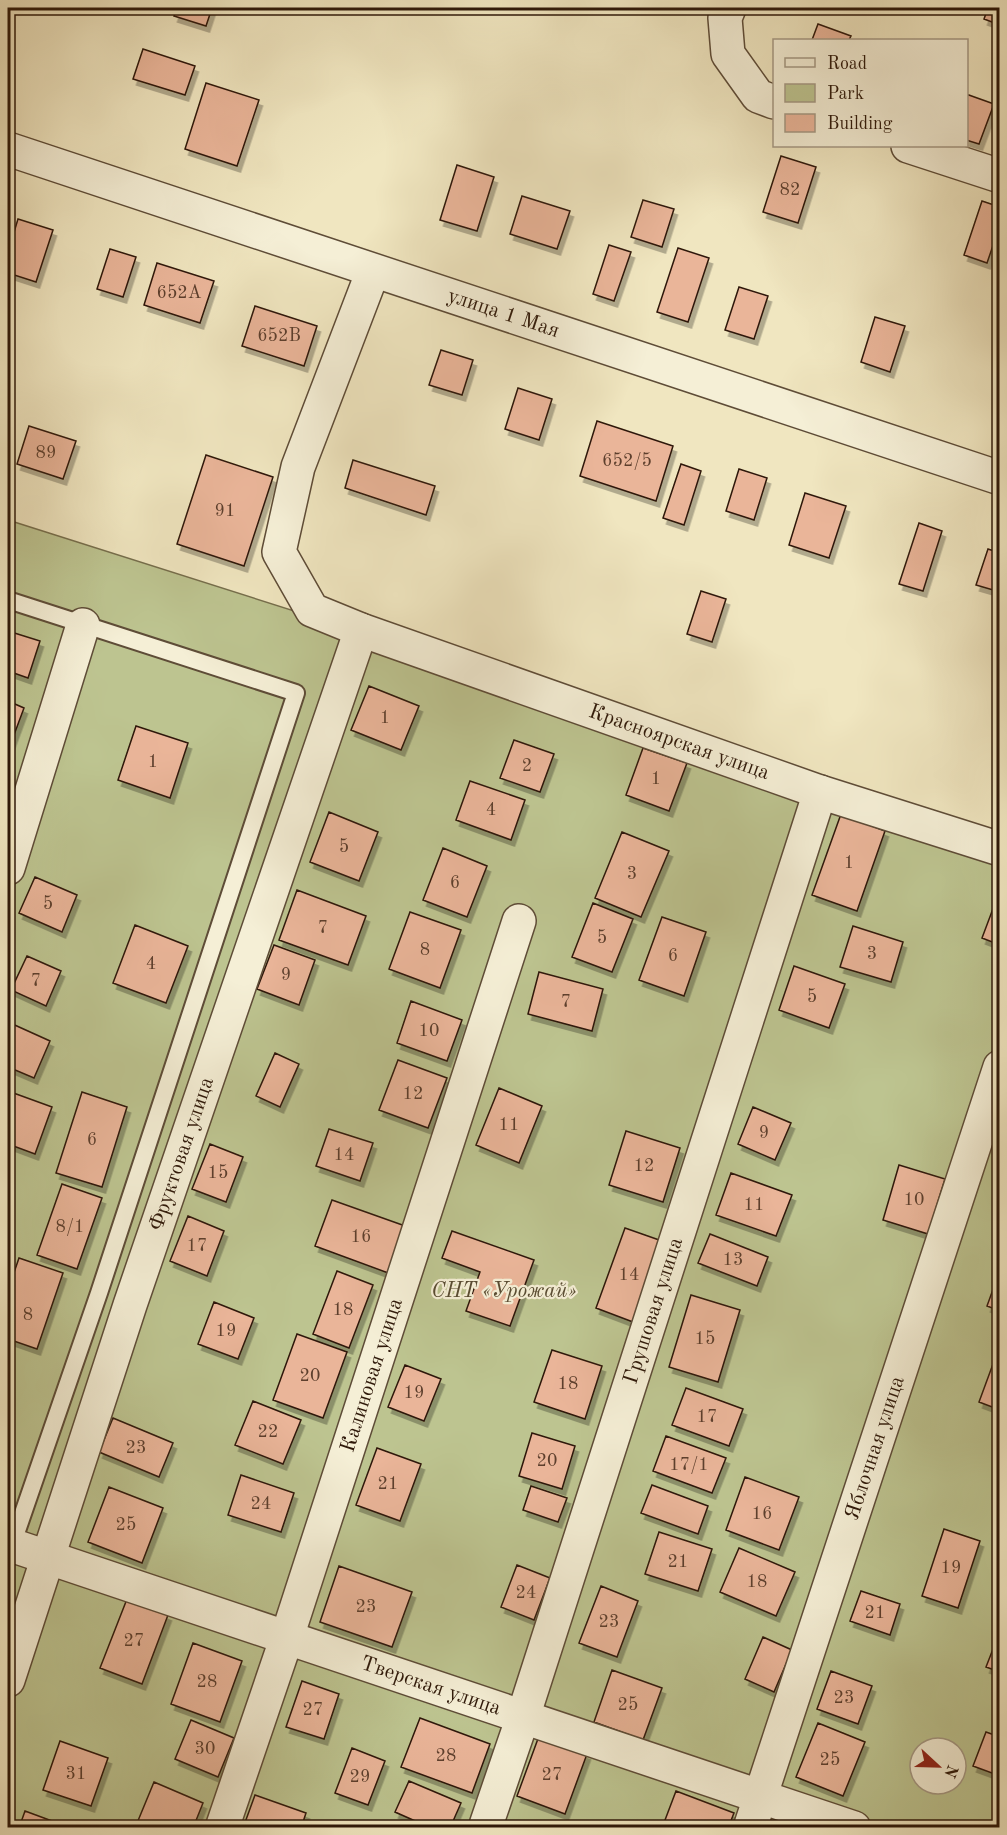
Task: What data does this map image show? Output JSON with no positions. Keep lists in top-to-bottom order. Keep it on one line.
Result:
{"streets":{"street":["улица 1 Мая","Красноярская улица","Фруктовая улица","Грушовая улица","Калиновая улица","Яблочная улица","Тверская улица"]},"crossings":[["улица 1 Мая","Красноярская улица"],["Красноярская улица","Фруктовая улица"],["Красноярская улица","Грушовая улица"],["Фруктовая улица","Тверская улица"],["Грушовая улица","Тверская улица"],["Калиновая улица","Тверская улица"],["Яблочная улица","Тверская улица"]],"parks":["СНТ «Урожай»"],"house_numbers":["82","652А","652В","89","652/5","91","1","1","2","1","4","5","1","3","6","5","7","5","8","3","6","4","9","7","5","7","10","12","11","9","6","14","12","15","10","11","8/1","16","17","13","14","18","8","19","15","20","18","19","17","22","23","20","17/1","21","24","16","25","21","19","18","24","23","21","23","27","28","23","25","27","30","28","25","31","27","29"],"legend":["Road","Park","Building"],"north":"right"}
